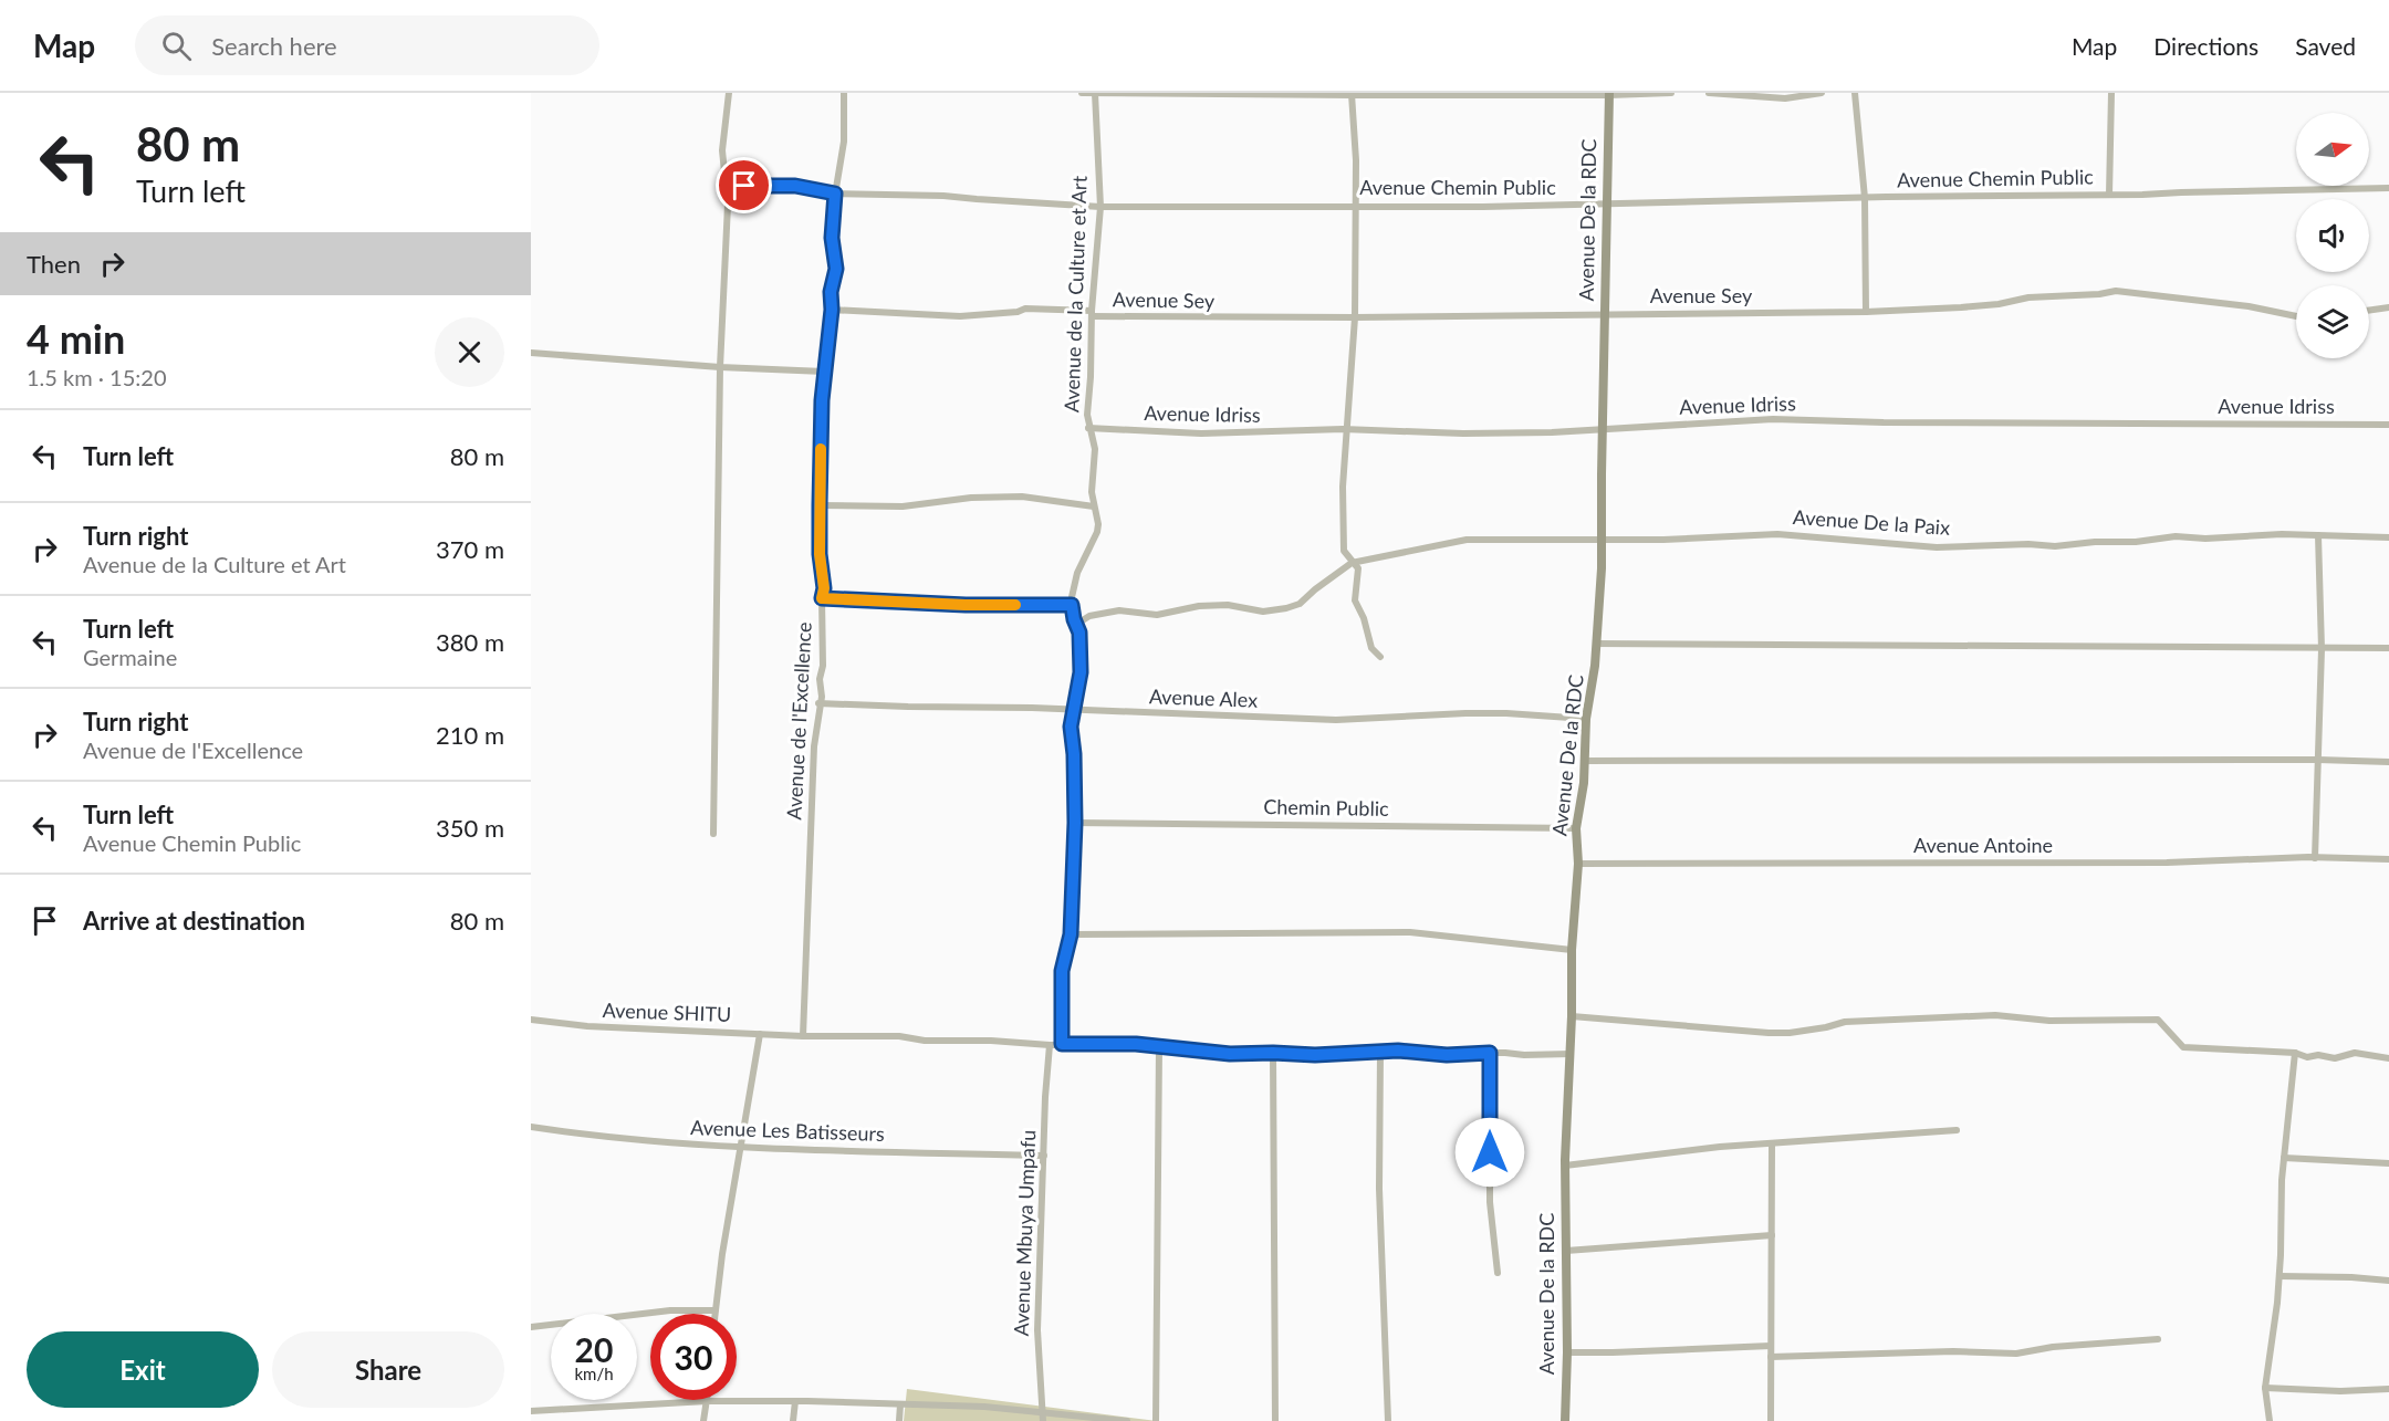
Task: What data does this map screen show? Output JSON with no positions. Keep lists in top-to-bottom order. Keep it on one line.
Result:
{"streets":{"street":["Avenue Chemin Public","Avenue De la RDC","Avenue de la Culture et Art","Avenue Sey","Avenue Idriss","Avenue De la Paix","Avenue Alex","Avenue de l'Excellence","Chemin Public","Avenue Antoine","Avenue SHITU","Avenue Les Batisseurs","Avenue Mbuya Umpafu"]},"crossings":[["Avenue Chemin Public","Avenue De la RDC"],["Avenue Chemin Public","Avenue de la Culture et Art"],["Avenue Chemin Public","Avenue de l'Excellence"],["Avenue De la RDC","Avenue Sey"],["Avenue De la RDC","Avenue Idriss"],["Avenue De la RDC","Avenue De la Paix"],["Avenue De la RDC","Avenue Alex"],["Avenue De la RDC","Chemin Public"],["Avenue De la RDC","Avenue Antoine"],["Avenue De la RDC","Avenue SHITU"],["Avenue de la Culture et Art","Avenue Sey"],["Avenue de la Culture et Art","Avenue Idriss"],["Avenue de la Culture et Art","Avenue Alex"],["Avenue de la Culture et Art","Chemin Public"],["Avenue de la Culture et Art","Avenue SHITU"],["Avenue Sey","Avenue de l'Excellence"],["Avenue Alex","Avenue de l'Excellence"],["Avenue de l'Excellence","Avenue SHITU"],["Avenue SHITU","Avenue Mbuya Umpafu"],["Avenue Les Batisseurs","Avenue Mbuya Umpafu"]],"north":"right","page":{"header":"Map","search":"Search here","nav":["Map","Directions","Saved"],"turn":["80 m","Turn left"],"then":"Then","heading":["4 min","1.5 km · 15:20"],"list":[{"name":"Turn left","value":"80 m"},{"name":"Turn right","note":"Avenue de la Culture et Art","value":"370 m"},{"name":"Turn left","note":"Germaine","value":"380 m"},{"name":"Turn right","note":"Avenue de l'Excellence","value":"210 m"},{"name":"Turn left","note":"Avenue Chemin Public","value":"350 m"},{"name":"Arrive at destination","value":"80 m"}],"speed":"20 km/h","limit":"30","buttons":["Exit","Share"]}}
